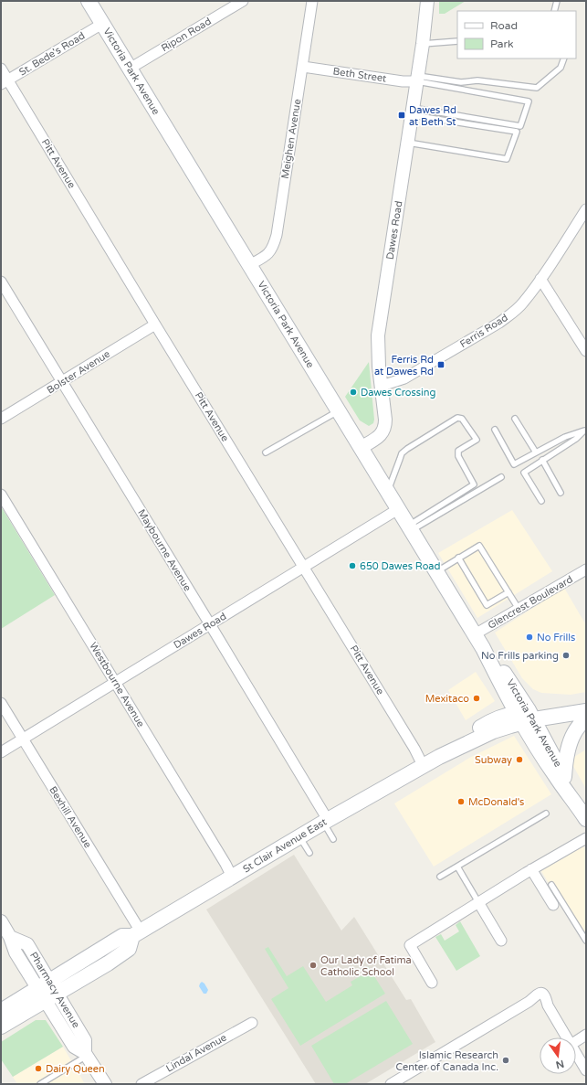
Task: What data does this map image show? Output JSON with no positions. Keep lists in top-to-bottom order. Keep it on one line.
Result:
{"streets":{"main road":["Victoria Park Avenue","St Clair Avenue East"],"street":["Ripon Road","St. Bede's Road","Beth Street","Meighen Avenue","Pitt Avenue","Dawes Road","Ferris Road","Bolster Avenue","Maybourne Avenue","Glencrest Boulevard","Westbourne Avenue","Bexhill Avenue","Pharmacy Avenue","Lindal Avenue"]},"crossings":[["Ripon Road","Victoria Park Avenue"],["St. Bede's Road","Victoria Park Avenue"],["St. Bede's Road","Pitt Avenue"],["Victoria Park Avenue","Meighen Avenue"],["Victoria Park Avenue","Dawes Road"],["Victoria Park Avenue","Glencrest Boulevard"],["Victoria Park Avenue","St Clair Avenue East"],["Beth Street","Meighen Avenue"],["Beth Street","Dawes Road"],["Pitt Avenue","Dawes Road"],["Pitt Avenue","Bolster Avenue"],["Pitt Avenue","St Clair Avenue East"],["Dawes Road","Ferris Road"],["Dawes Road","Maybourne Avenue"],["Dawes Road","Westbourne Avenue"],["Dawes Road","Bexhill Avenue"],["Bolster Avenue","Maybourne Avenue"],["Maybourne Avenue","St Clair Avenue East"],["Westbourne Avenue","St Clair Avenue East"],["Bexhill Avenue","St Clair Avenue East"]],"places":{"transit":["Dawes Rd at Beth St","Ferris Rd at Dawes Rd"],"other":["Dawes Crossing","650 Dawes Road","No Frills","No Frills parking","Mexitaco","Subway","McDonald's","Our Lady of Fatima Catholic School","Islamic Research Center of Canada Inc.","Dairy Queen"]},"legend":["Road","Park"],"north":"bottom"}
